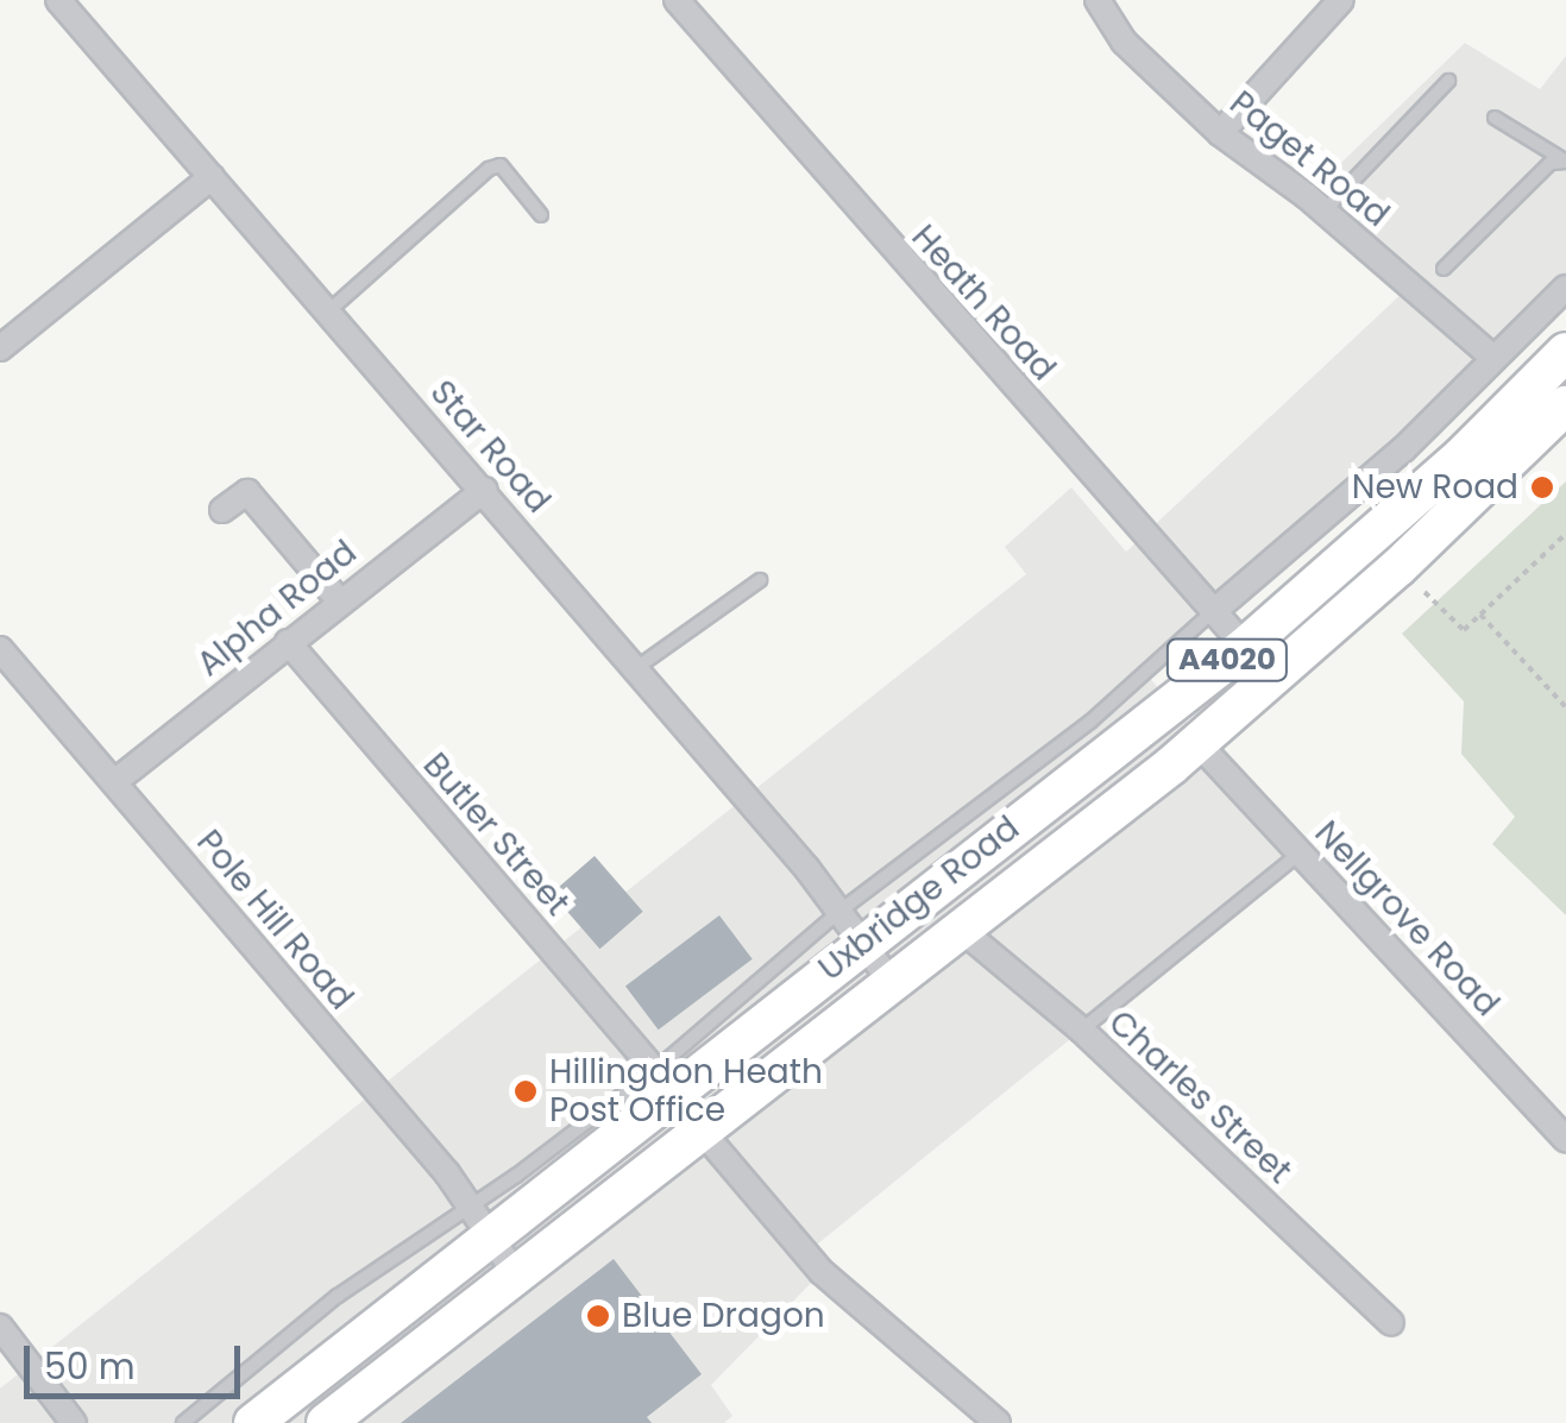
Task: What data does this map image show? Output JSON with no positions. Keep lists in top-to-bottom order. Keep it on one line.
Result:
{"streets":{"main road":["A4020","Uxbridge Road"],"street":["Paget Road","Heath Road","Star Road","Alpha Road","Butler Street","Nellgrove Road","Pole Hill Road","Charles Street"]},"crossings":[["Heath Road","Uxbridge Road"],["Star Road","Alpha Road"],["Star Road","Uxbridge Road"],["Alpha Road","Butler Street"],["Alpha Road","Pole Hill Road"],["Uxbridge Road","Nellgrove Road"],["Uxbridge Road","Pole Hill Road"],["Uxbridge Road","Charles Street"]],"places":["New Road","Hillingdon Heath Post Office","Blue Dragon"],"scale_bar":"50 m"}
